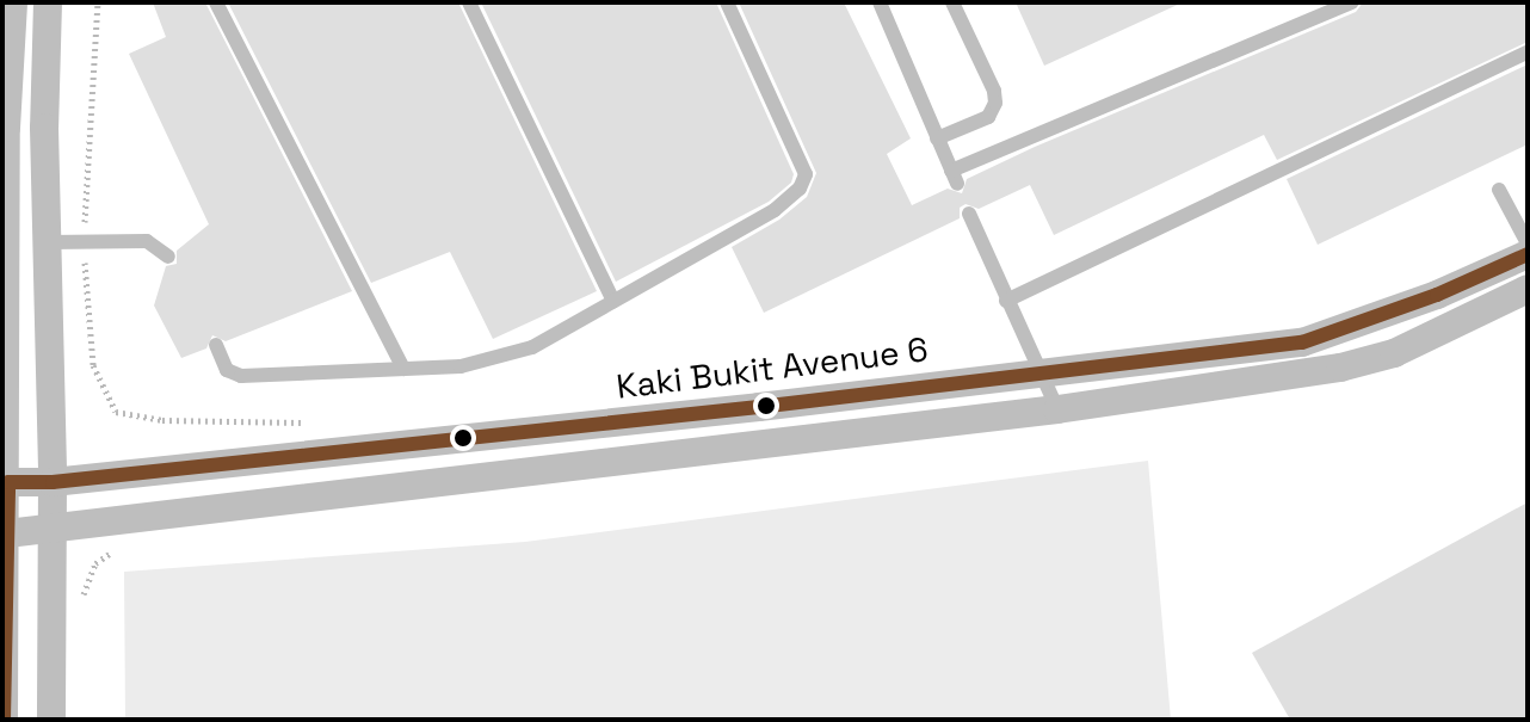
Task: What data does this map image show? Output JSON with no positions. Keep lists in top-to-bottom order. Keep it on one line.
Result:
{"streets":{"street":["Kaki Bukit Avenue 6"]}}
